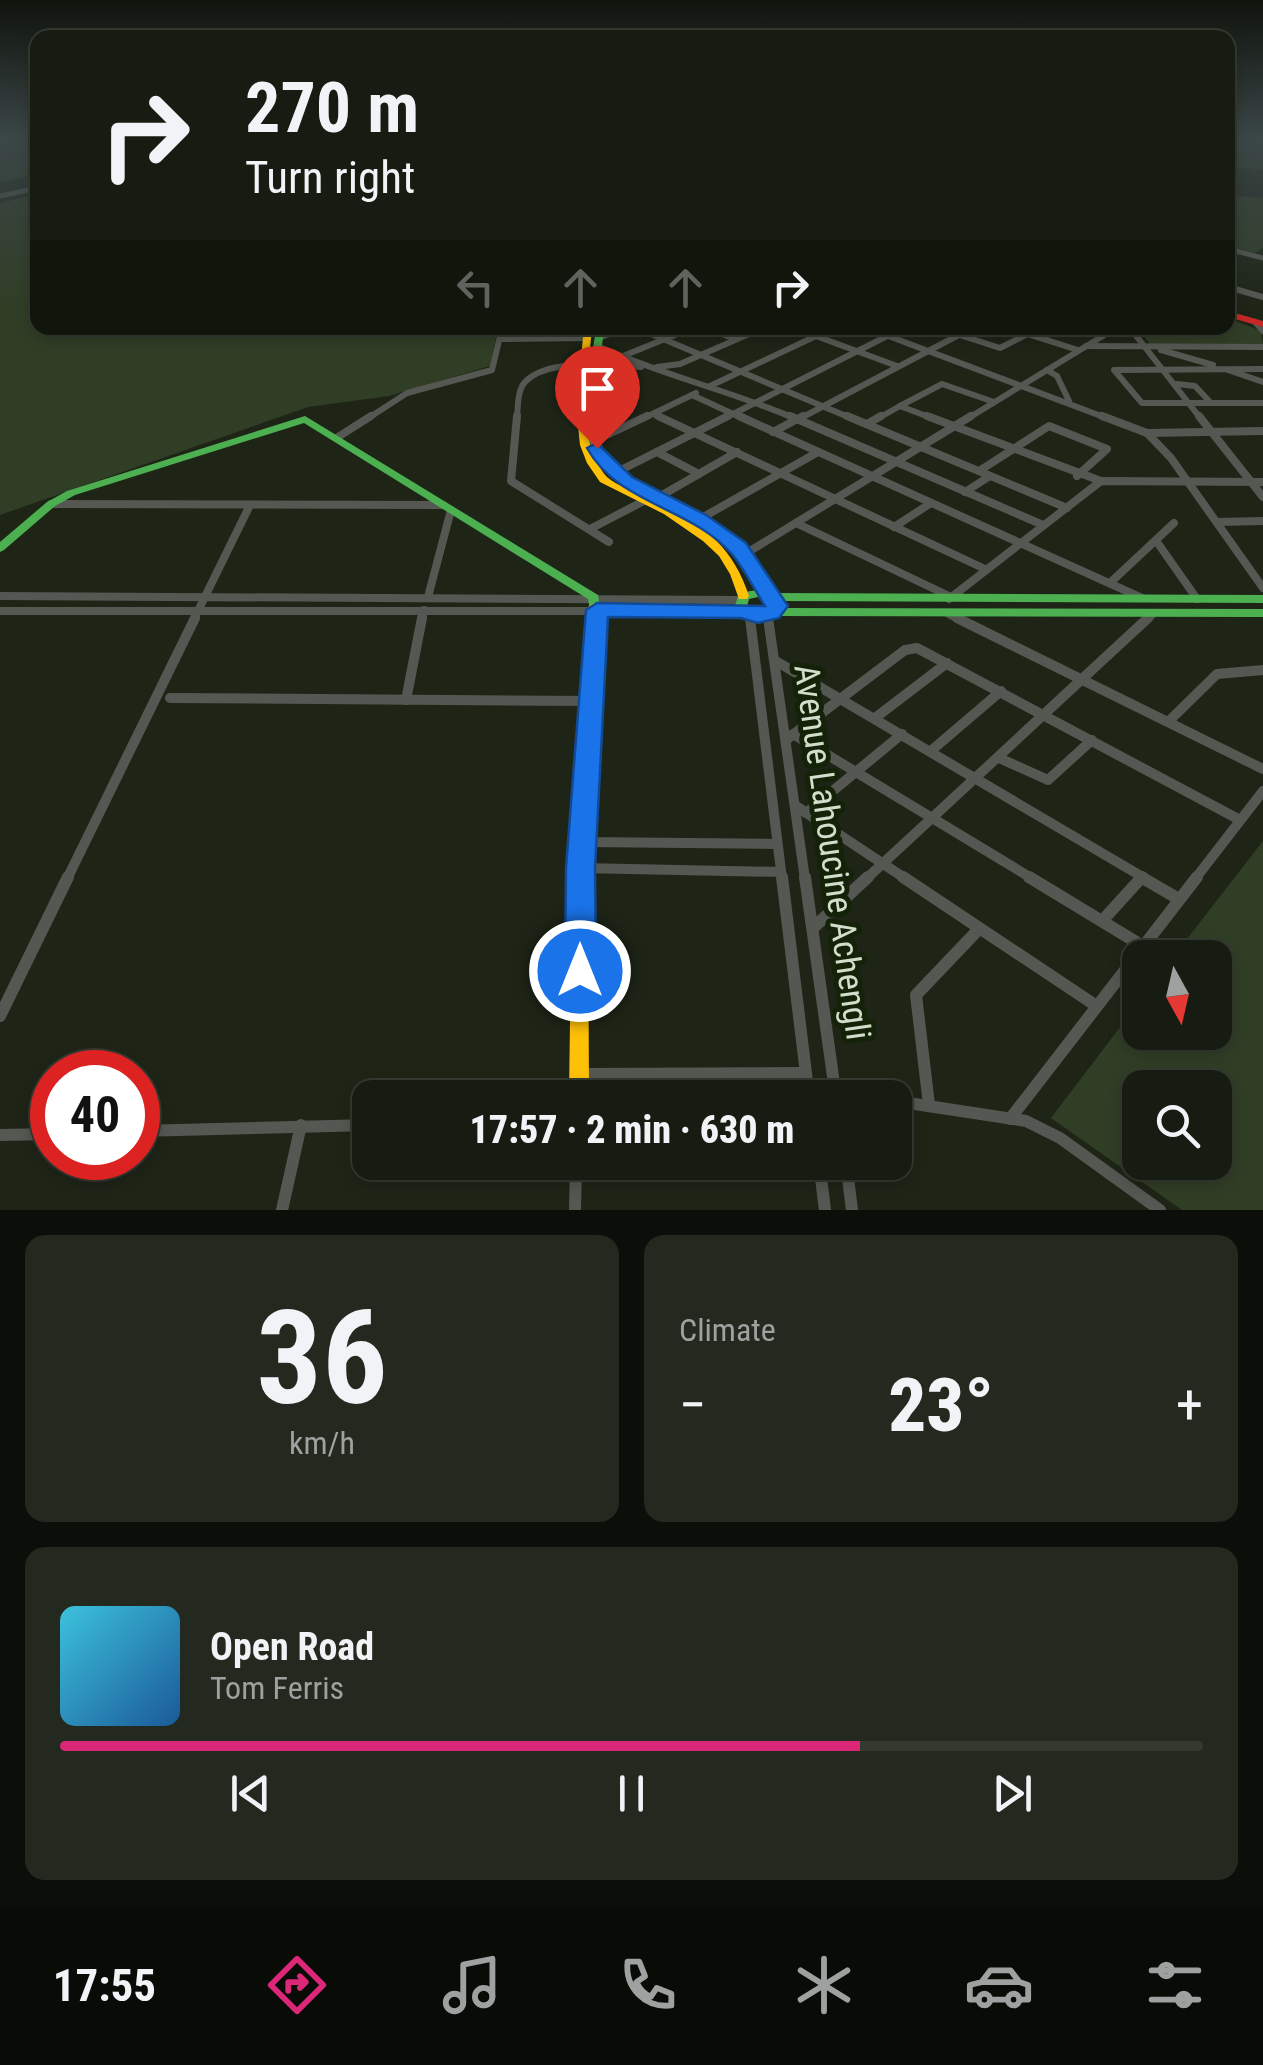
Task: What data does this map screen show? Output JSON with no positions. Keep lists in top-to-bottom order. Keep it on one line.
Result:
{"streets":{"street":["Avenue Lahoucine Achengli"]},"north":"bottom","page":{"turn":["270 m","Turn right"],"limit":"40","trip":"17:57 · 2 min · 630 m","tile":[["36","km/h"],"Climate"],"heat":["−","23°","+"],"song":["Open Road","Tom Ferris"],"tabs":"17:55"}}
